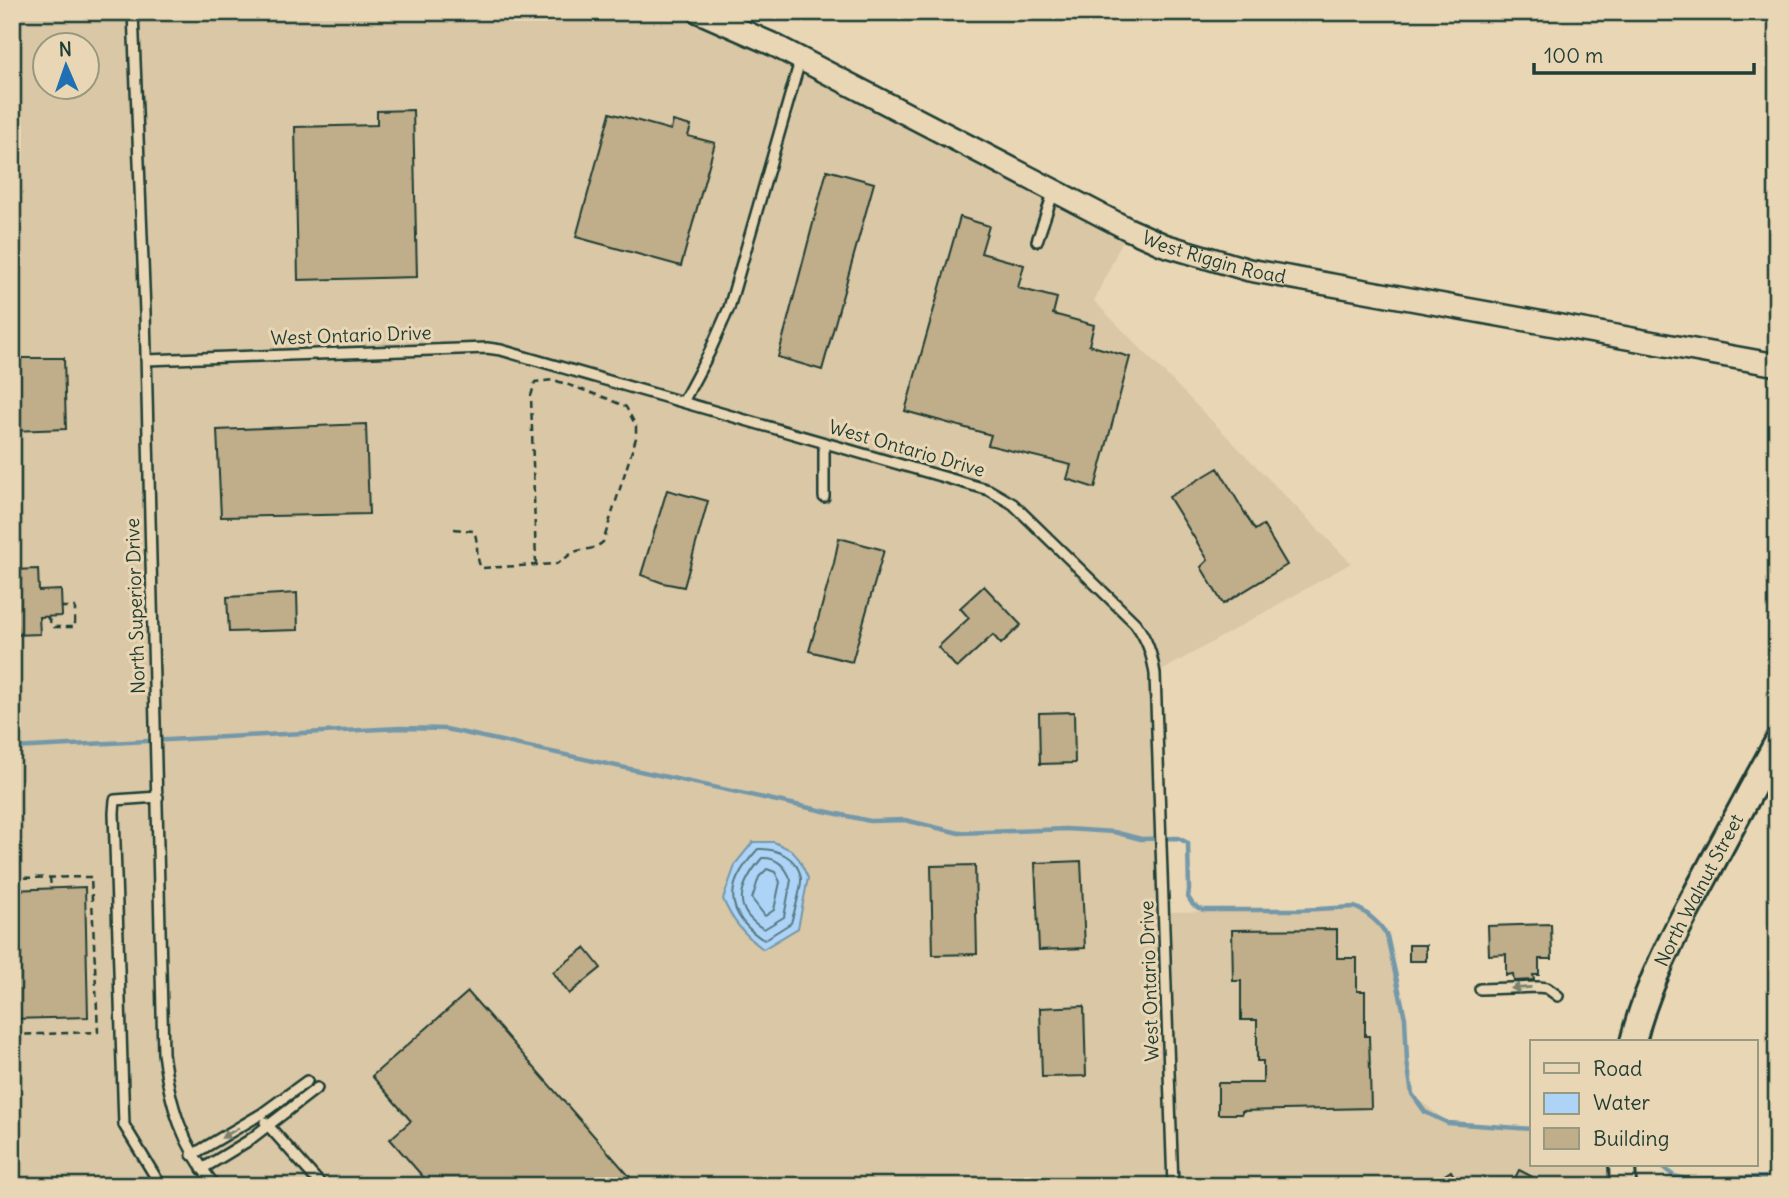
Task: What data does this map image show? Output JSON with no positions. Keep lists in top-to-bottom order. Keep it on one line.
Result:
{"streets":{"main road":["North Walnut Street"],"street":["West Riggin Road"],"lane":["West Ontario Drive","North Superior Drive"]},"crossings":[["West Ontario Drive","North Superior Drive"]],"legend":["Road","Water","Building"],"scale_bar":"100 m","north":"top"}
